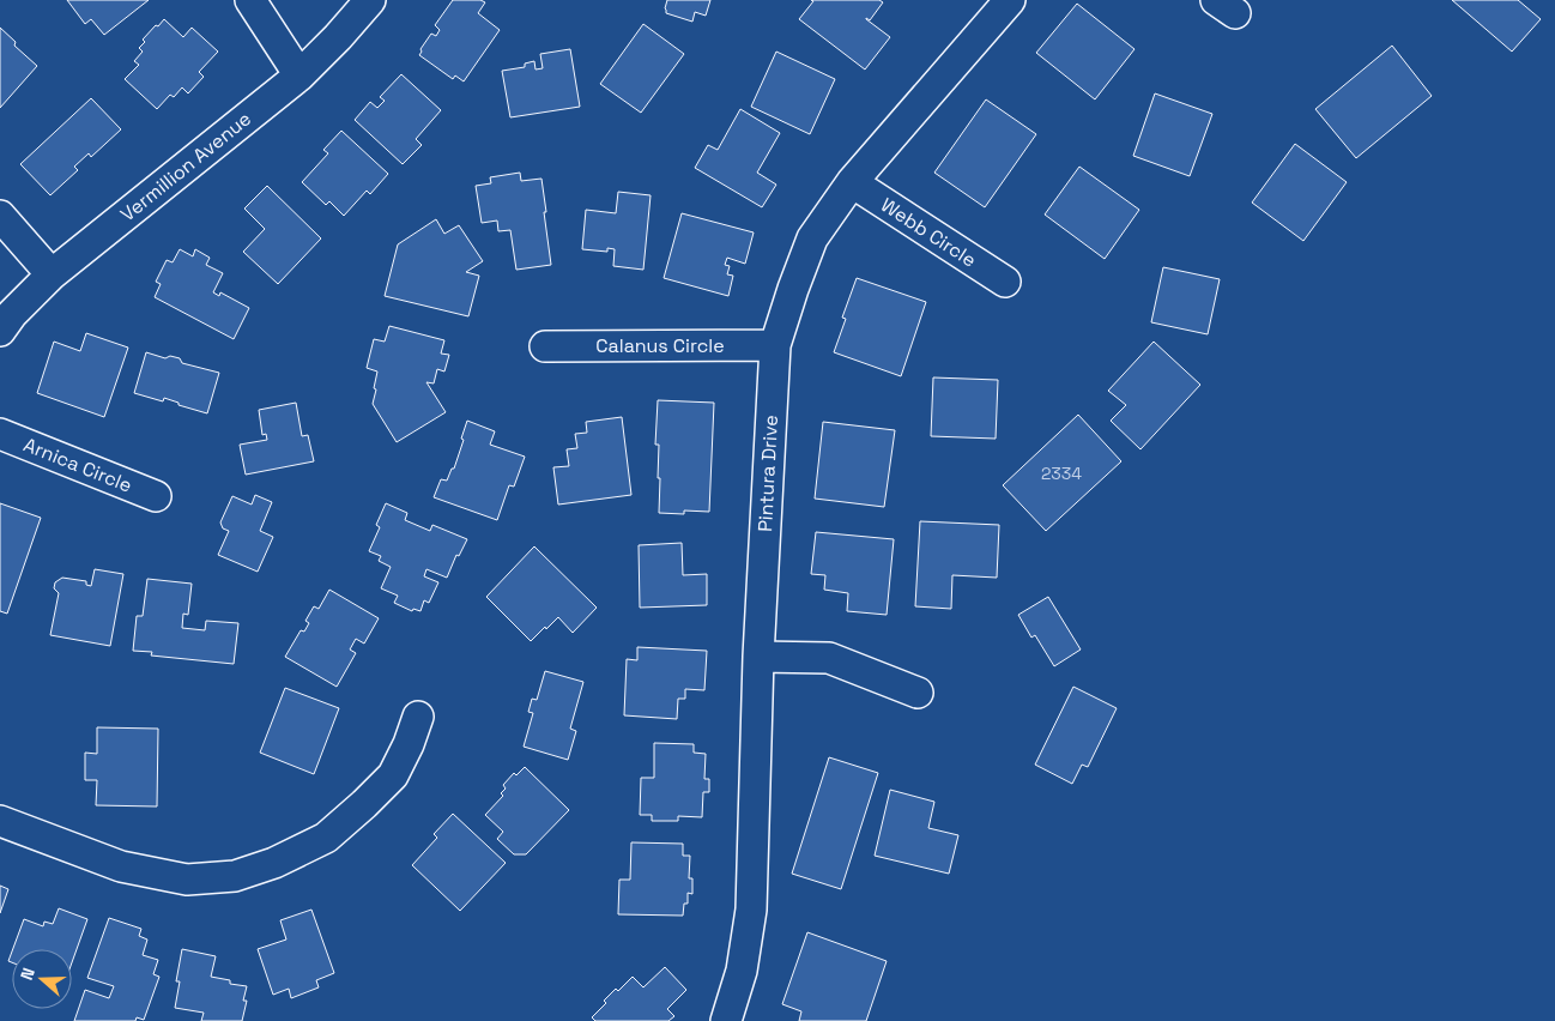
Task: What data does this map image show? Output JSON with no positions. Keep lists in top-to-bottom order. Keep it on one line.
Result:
{"streets":{"street":["Vermillion Avenue","Webb Circle","Calanus Circle","Arnica Circle","Pintura Drive"]},"crossings":[["Webb Circle","Pintura Drive"],["Calanus Circle","Pintura Drive"]],"house_numbers":["2334"],"north":"left"}
